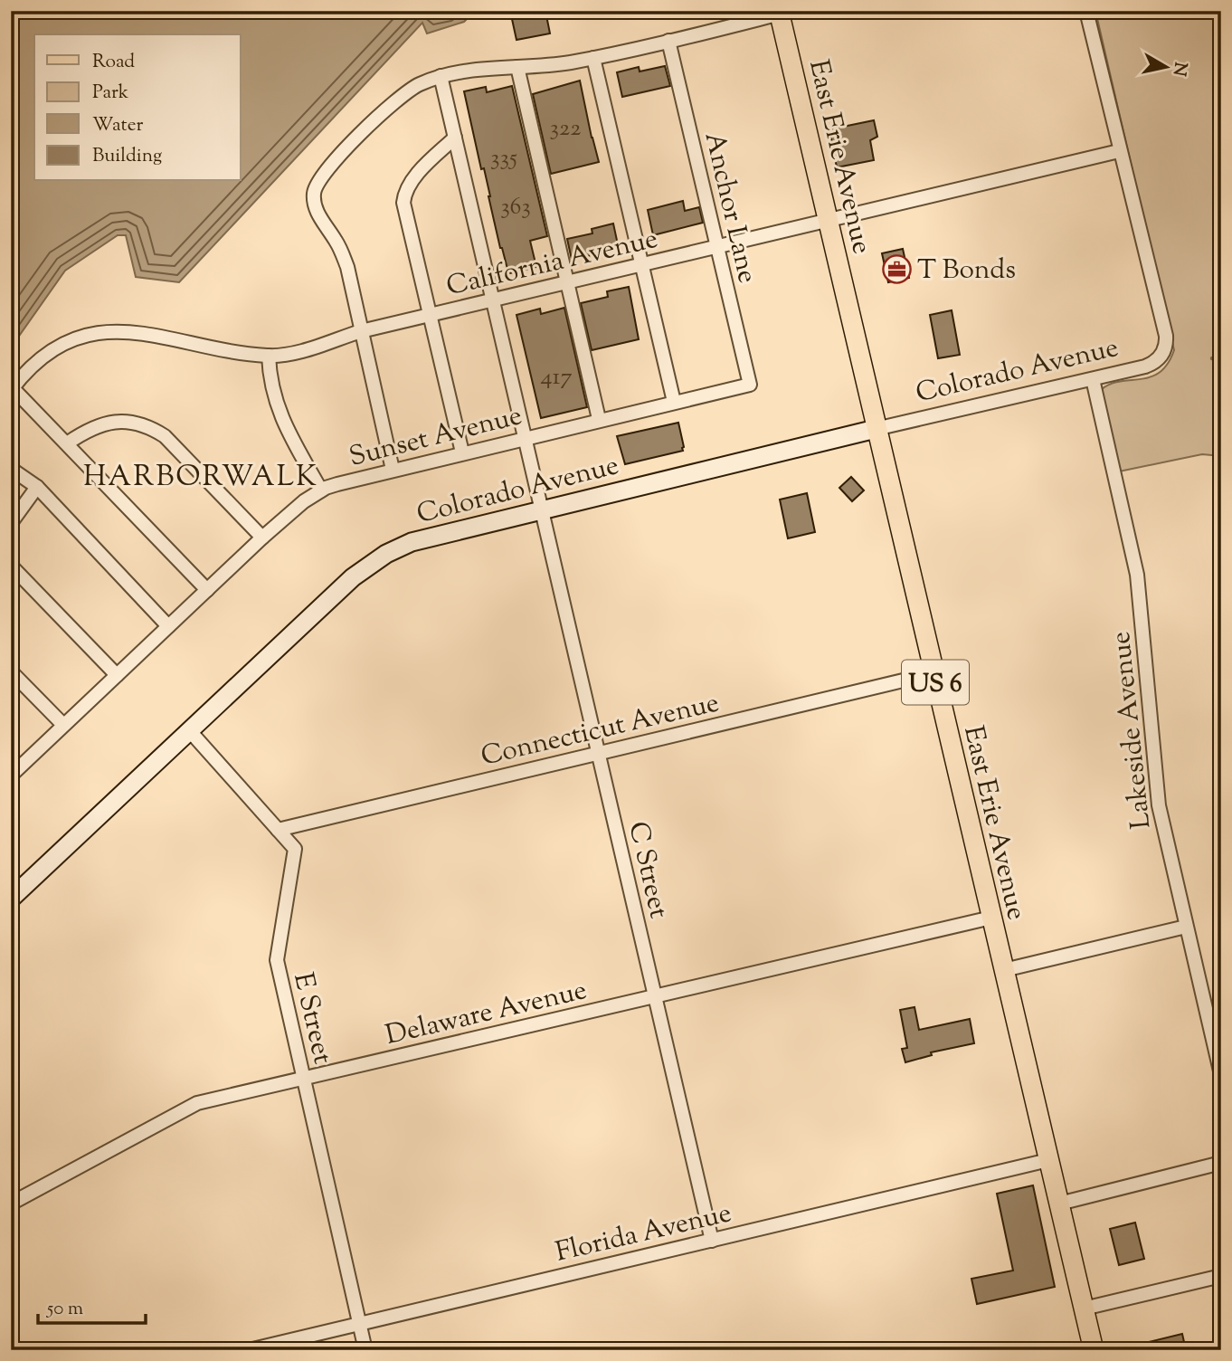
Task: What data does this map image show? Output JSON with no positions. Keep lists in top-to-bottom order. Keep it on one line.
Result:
{"streets":{"main road":["East Erie Avenue","Colorado Avenue","US 6"],"street":["Anchor Lane","California Avenue","Sunset Avenue","Connecticut Avenue","Lakeside Avenue","C Street","Delaware Avenue","E Street","Florida Avenue"]},"crossings":[["East Erie Avenue","California Avenue"],["East Erie Avenue","Colorado Avenue"],["East Erie Avenue","Connecticut Avenue"],["East Erie Avenue","Delaware Avenue"],["East Erie Avenue","Florida Avenue"],["Anchor Lane","California Avenue"],["Anchor Lane","Sunset Avenue"],["California Avenue","Colorado Avenue"],["California Avenue","C Street"],["Colorado Avenue","Lakeside Avenue"],["Colorado Avenue","C Street"],["Colorado Avenue","E Street"],["Sunset Avenue","C Street"],["Connecticut Avenue","C Street"],["Connecticut Avenue","E Street"],["C Street","Delaware Avenue"],["C Street","Florida Avenue"],["Delaware Avenue","E Street"],["E Street","Florida Avenue"]],"districts":["HARBORWALK"],"places":{"office":["T Bonds"]},"house_numbers":["322","335","363","417"],"legend":["Road","Park","Water","Building"],"scale_bar":"50 m","north":"right"}
